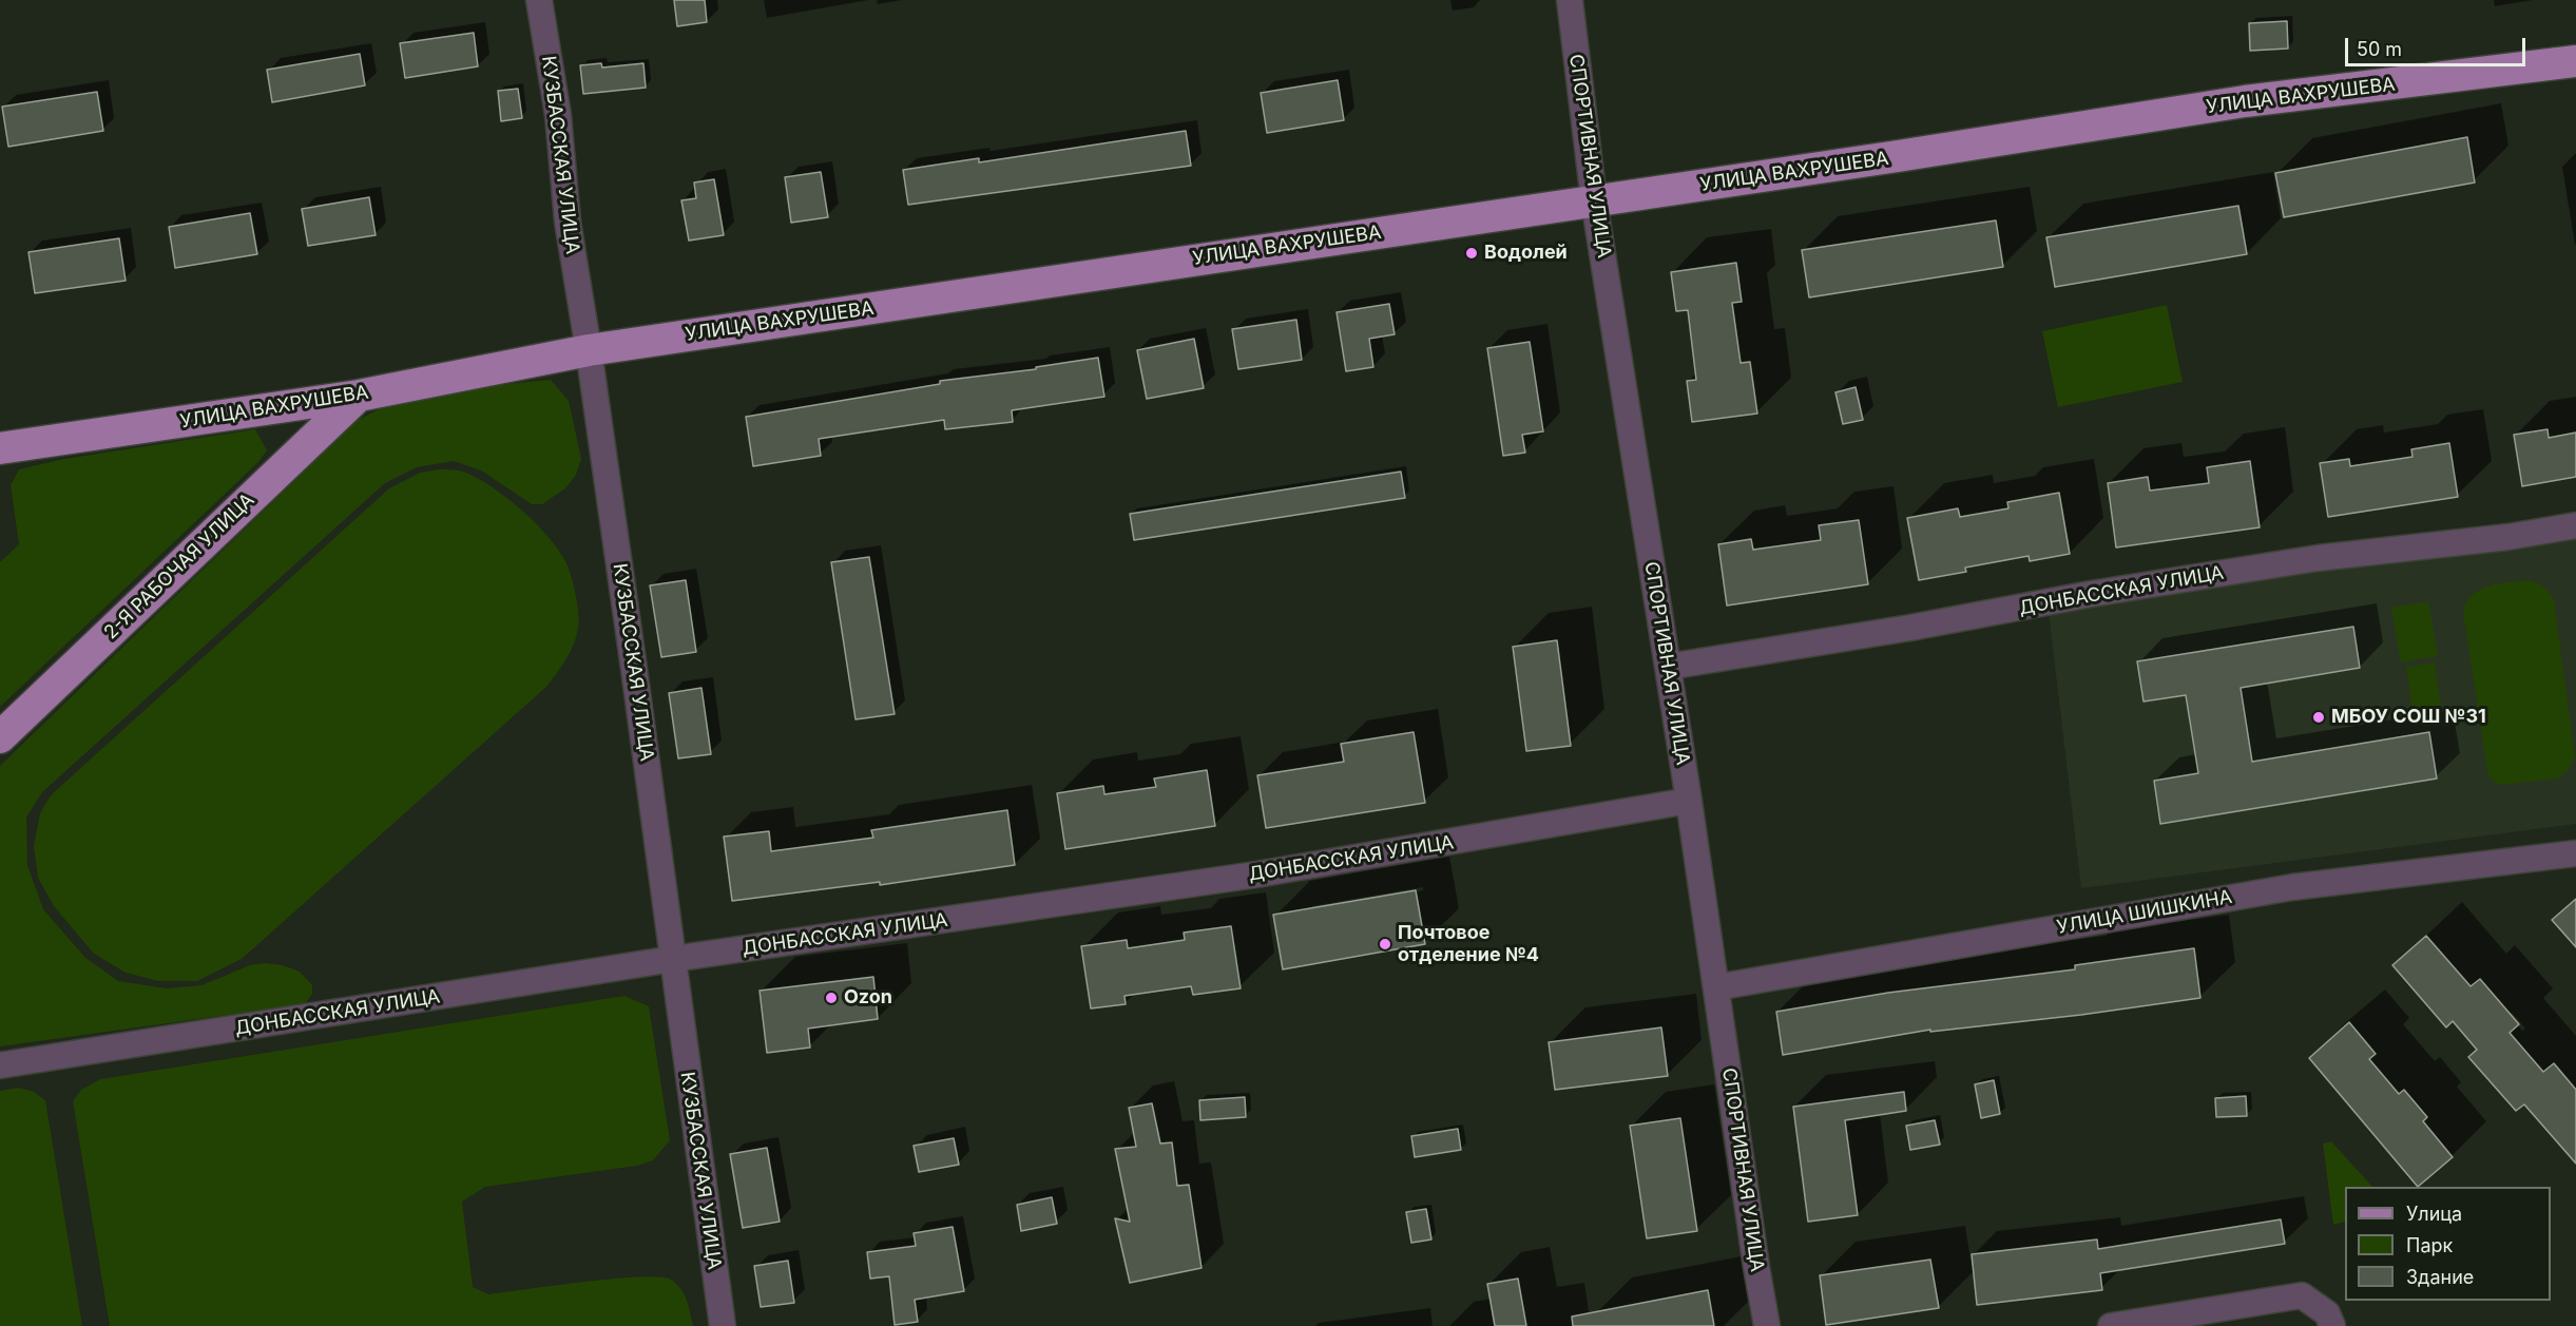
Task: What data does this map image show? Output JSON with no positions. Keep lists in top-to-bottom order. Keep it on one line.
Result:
{"streets":{"main road":["УЛИЦА ВАХРУШЕВА","2-Я РАБОЧАЯ УЛИЦА"],"street":["КУЗБАССКАЯ УЛИЦА","СПОРТИВНАЯ УЛИЦА","ДОНБАССКАЯ УЛИЦА","УЛИЦА ШИШКИНА"]},"crossings":[["УЛИЦА ВАХРУШЕВА","КУЗБАССКАЯ УЛИЦА"],["УЛИЦА ВАХРУШЕВА","СПОРТИВНАЯ УЛИЦА"],["УЛИЦА ВАХРУШЕВА","2-Я РАБОЧАЯ УЛИЦА"],["КУЗБАССКАЯ УЛИЦА","ДОНБАССКАЯ УЛИЦА"],["СПОРТИВНАЯ УЛИЦА","ДОНБАССКАЯ УЛИЦА"],["СПОРТИВНАЯ УЛИЦА","УЛИЦА ШИШКИНА"]],"places":["Водолей","МБОУ СОШ №31","Почтовое отделение №4","Ozon"],"legend":["Улица","Парк","Здание"],"scale_bar":"50 m"}
